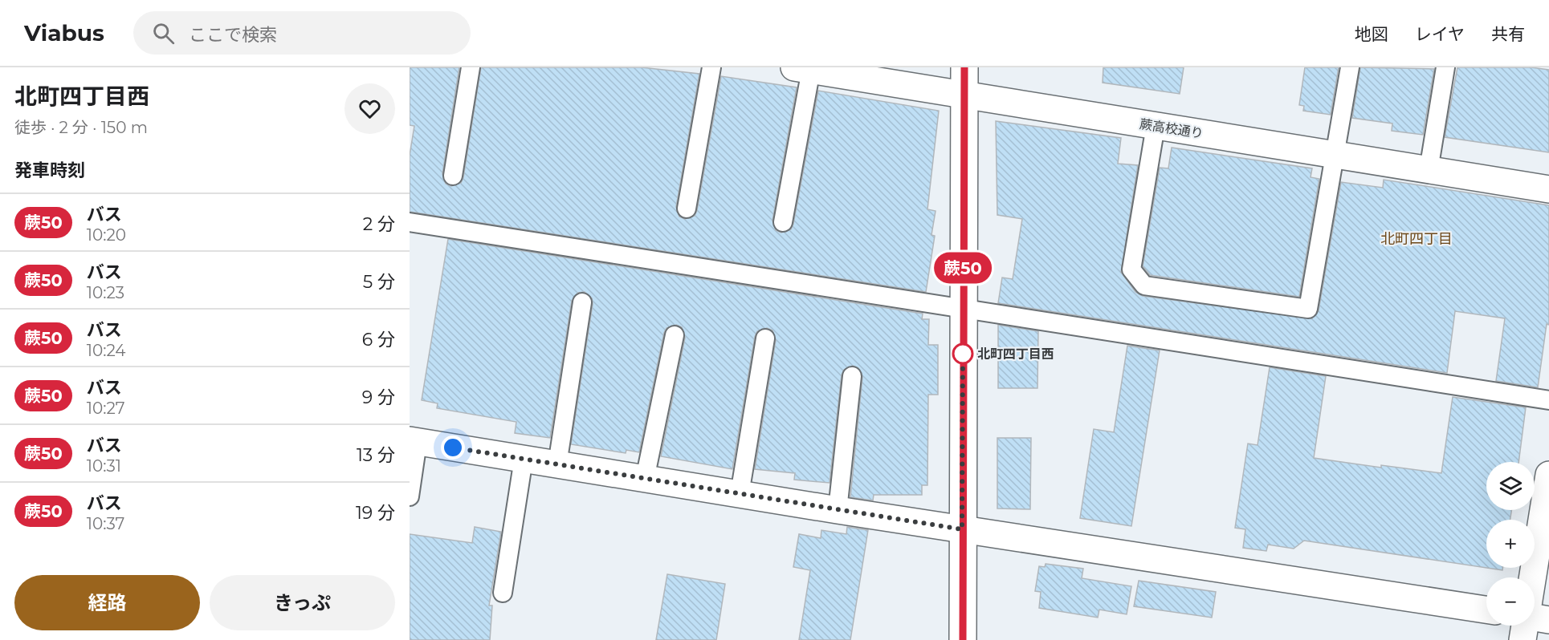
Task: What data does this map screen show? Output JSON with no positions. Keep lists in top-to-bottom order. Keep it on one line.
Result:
{"streets":{"street":["蕨高校通り"]},"districts":["北町四丁目"],"places":["北町四丁目西"],"lines":["bus line 蕨50"],"page":{"header":"Viabus","search":"ここで検索","nav":["地図","レイヤ","共有"],"heading":[["北町四丁目西","徒歩 · 2 分 · 150 m"],"発車時刻"],"on_map":"蕨50","list":[{"mark":"蕨50","name":"バス","note":"10:20","value":"2 分"},{"mark":"蕨50","name":"バス","note":"10:23","value":"5 分"},{"mark":"蕨50","name":"バス","note":"10:24","value":"6 分"},{"mark":"蕨50","name":"バス","note":"10:27","value":"9 分"},{"mark":"蕨50","name":"バス","note":"10:31","value":"13 分"},{"mark":"蕨50","name":"バス","note":"10:37","value":"19 分"}],"map_buttons":["+","−"],"buttons":["経路","きっぷ"]}}
